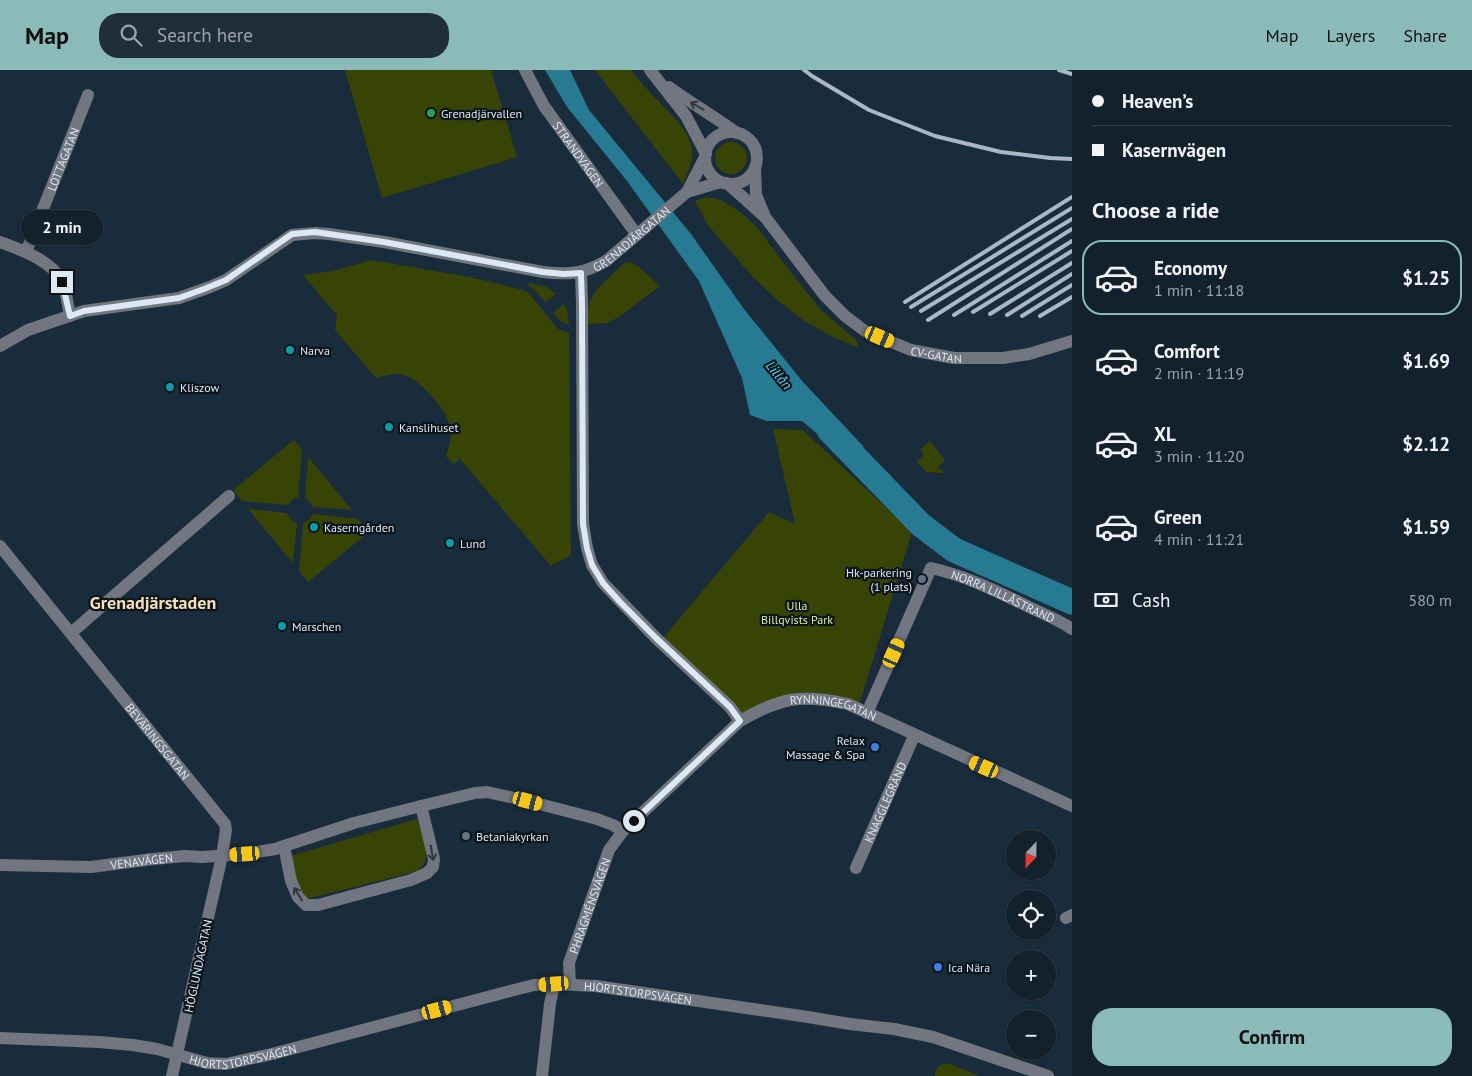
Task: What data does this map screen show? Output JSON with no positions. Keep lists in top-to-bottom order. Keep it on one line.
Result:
{"streets":{"street":["STRANDVÄGEN","LOTTAGATAN","GRENADJÄRGATAN","CV-GATAN","NORRA LILLÅSTRAND","RYNNINGEGATAN","BEVÄRINGSGATAN","KNAGGLEGRÄND","VENAVÄGEN","PHRAGMÉNSVÄGEN","HÖGLUNDAGATAN","HJORTSTORPSVÄGEN"]},"crossings":[["STRANDVÄGEN","GRENADJÄRGATAN"],["GRENADJÄRGATAN","CV-GATAN"],["NORRA LILLÅSTRAND","RYNNINGEGATAN"],["RYNNINGEGATAN","KNAGGLEGRÄND"],["RYNNINGEGATAN","VENAVÄGEN"],["RYNNINGEGATAN","PHRAGMÉNSVÄGEN"],["BEVÄRINGSGATAN","VENAVÄGEN"],["BEVÄRINGSGATAN","HÖGLUNDAGATAN"],["VENAVÄGEN","PHRAGMÉNSVÄGEN"],["VENAVÄGEN","HÖGLUNDAGATAN"],["PHRAGMÉNSVÄGEN","HJORTSTORPSVÄGEN"],["HÖGLUNDAGATAN","HJORTSTORPSVÄGEN"]],"districts":["Grenadjärstaden"],"water":["Lillån"],"parks":["Ulla Billqvists Park"],"places":["Grenadjärvallen","Narva","Kliszow","Kanslihuset","Kaserngården","Lund","Hk-parkering (1 plats)","Marschen","Relax Massage & Spa","Betaniakyrkan","Ica Nära"],"north":"bottom","page":{"header":"Map","search":"Search here","nav":["Map","Layers","Share"],"banner":["Heaven’s","Kasernvägen"],"heading":"Choose a ride","bubble":"2 min","list":[{"name":"Economy","note":"1 min · 11:18","value":"$1.25"},{"name":"Comfort","note":"2 min · 11:19","value":"$1.69"},{"name":"XL","note":"3 min · 11:20","value":"$2.12"},{"name":"Green","note":"4 min · 11:21","value":"$1.59"}],"pay":["Cash","580 m"],"map_buttons":["+","−"],"buttons":"Confirm"}}
